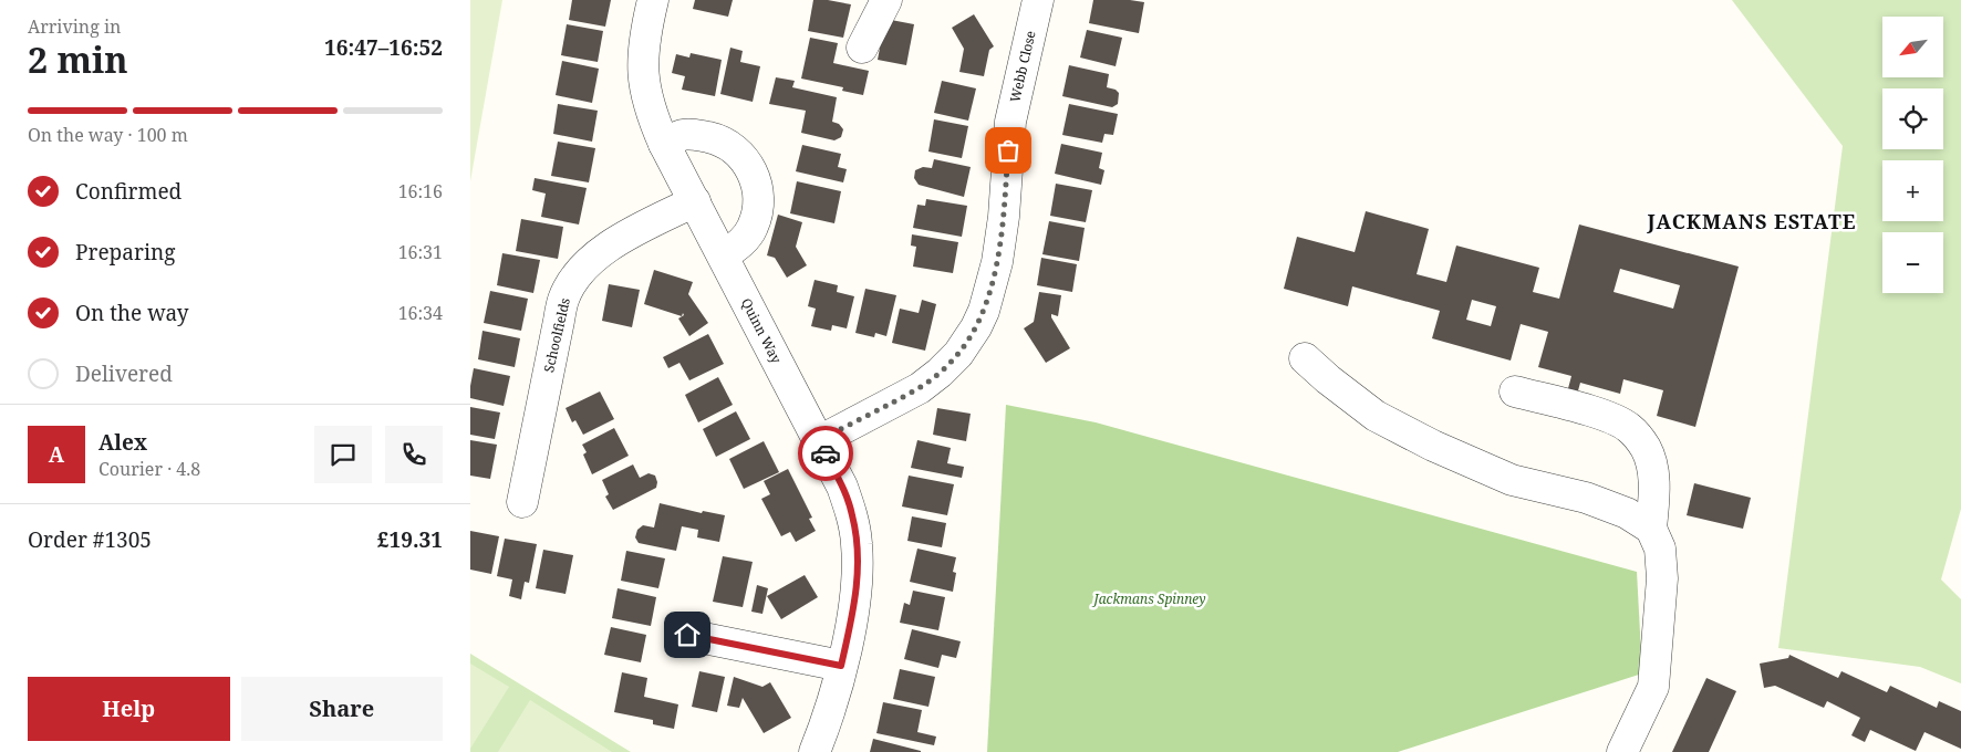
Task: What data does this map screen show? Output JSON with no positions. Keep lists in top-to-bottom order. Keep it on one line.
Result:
{"streets":{"street":["Webb Close","Quinn Way","Schoolfields"]},"crossings":[["Webb Close","Quinn Way"],["Quinn Way","Schoolfields"]],"districts":["JACKMANS ESTATE"],"parks":["Jackmans Spinney"],"north":"bottom left","page":{"heading":["2 min","Arriving in","16:47–16:52"],"panel":["Alex","Courier · 4.8","Order #1305","£19.31"],"map_buttons":["+","−"],"bar":"On the way · 100 m","list":[["Confirmed","16:16"],["Preparing","16:31"],["On the way","16:34"],"Delivered"],"round":"A","buttons":["Help","Share"]}}
